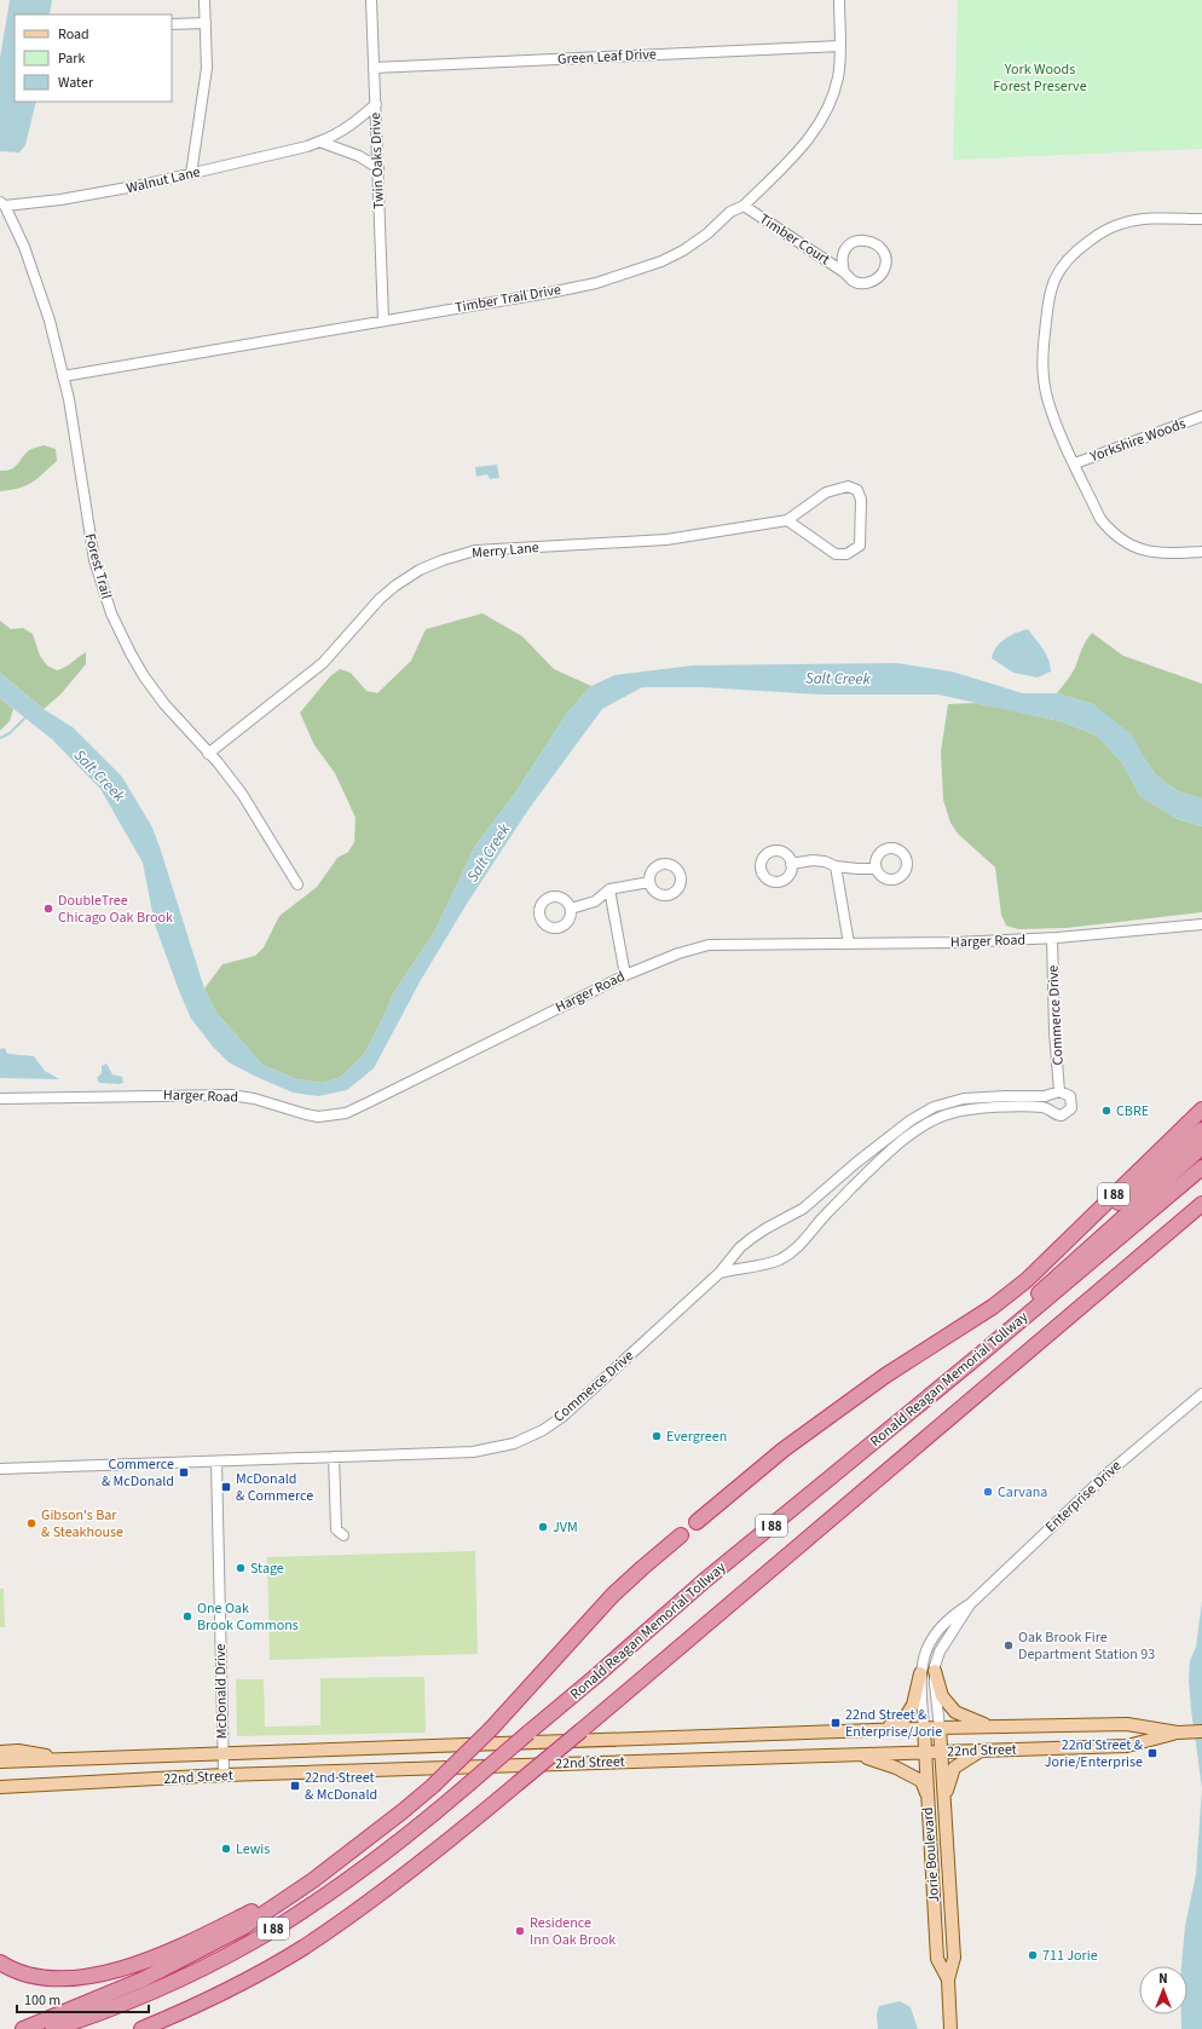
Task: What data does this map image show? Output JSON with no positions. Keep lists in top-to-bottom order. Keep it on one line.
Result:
{"streets":{"highway":["I 88","Ronald Reagan Memorial Tollway"],"main road":["22nd Street","Jorie Boulevard"],"street":["Green Leaf Drive","Twin Oaks Drive","Walnut Lane","Timber Court","Timber Trail Drive","Yorkshire Woods","Merry Lane","Forest Trail","Harger Road","Commerce Drive","Enterprise Drive","McDonald Drive"]},"crossings":[["Green Leaf Drive","Twin Oaks Drive"],["Green Leaf Drive","Timber Trail Drive"],["Twin Oaks Drive","Walnut Lane"],["Twin Oaks Drive","Timber Trail Drive"],["Walnut Lane","Forest Trail"],["Timber Court","Timber Trail Drive"],["Timber Trail Drive","Forest Trail"],["Merry Lane","Forest Trail"],["Harger Road","Commerce Drive"],["Commerce Drive","McDonald Drive"],["Enterprise Drive","22nd Street"],["Enterprise Drive","Jorie Boulevard"],["McDonald Drive","22nd Street"],["22nd Street","Jorie Boulevard"]],"water":["Salt Creek"],"parks":["York Woods Forest Preserve"],"places":{"other":["DoubleTree Chicago Oak Brook","CBRE","Evergreen","Carvana","Gibson's Bar & Steakhouse","JVM","Stage","One Oak Brook Commons","Oak Brook Fire Department Station 93","Lewis","Residence Inn Oak Brook","711 Jorie"],"transit":["Commerce & McDonald","McDonald & Commerce","22nd Street & Enterprise/Jorie","22nd Street & Jorie/Enterprise","22nd Street & McDonald"]},"legend":["Road","Park","Water"],"scale_bar":"100 m","north":"top"}
